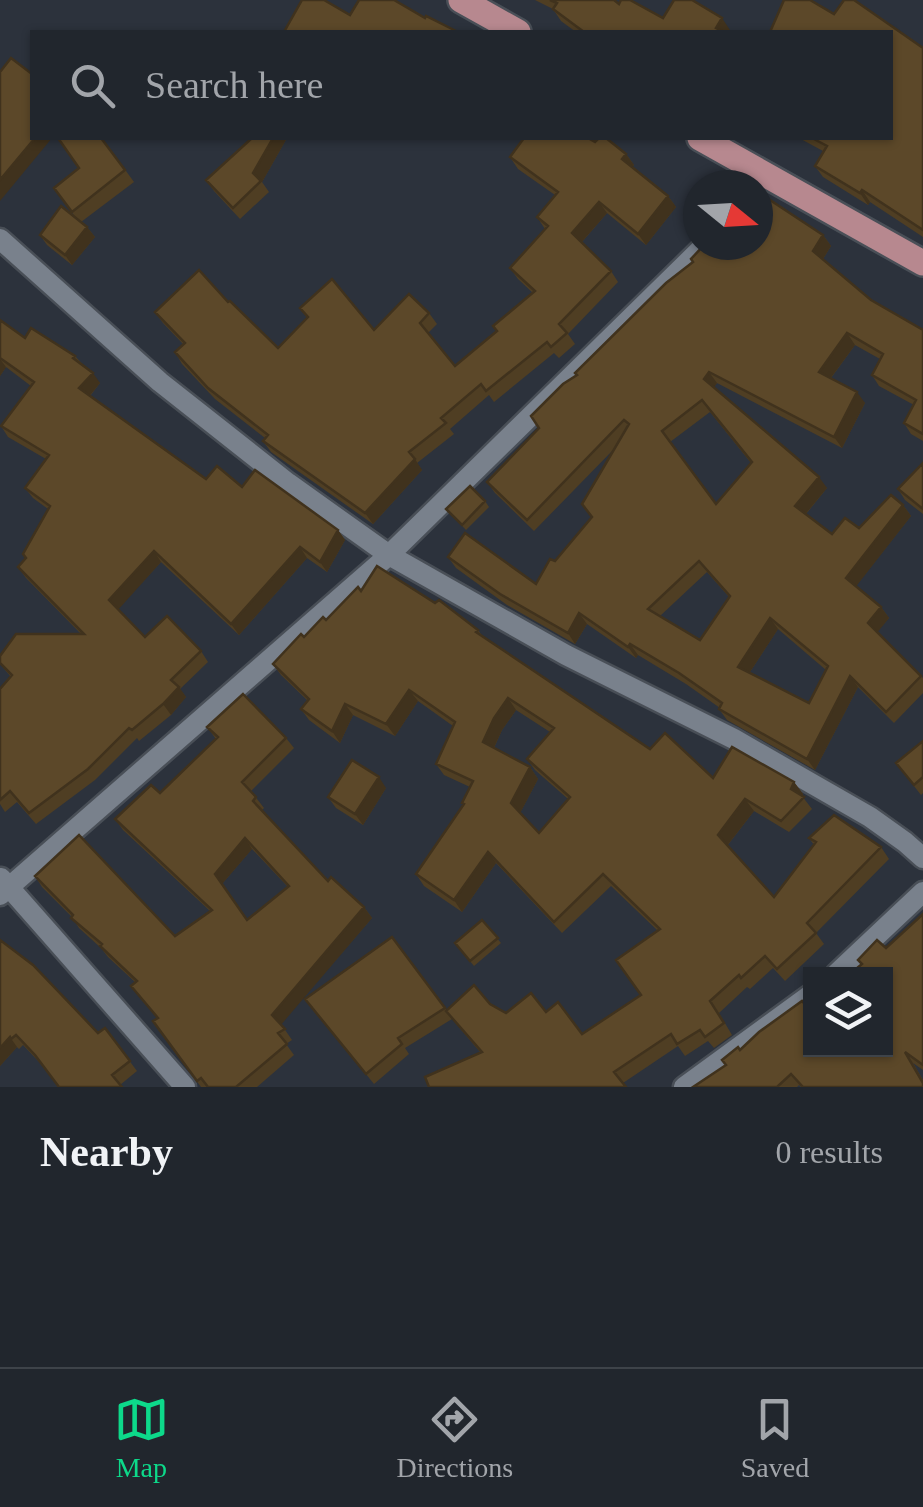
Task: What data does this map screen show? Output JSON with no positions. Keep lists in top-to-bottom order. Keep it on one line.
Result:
{"north":"right","page":{"search":"Search here","heading":["Nearby","0 results"],"nav":["Map","Directions","Saved"]}}
